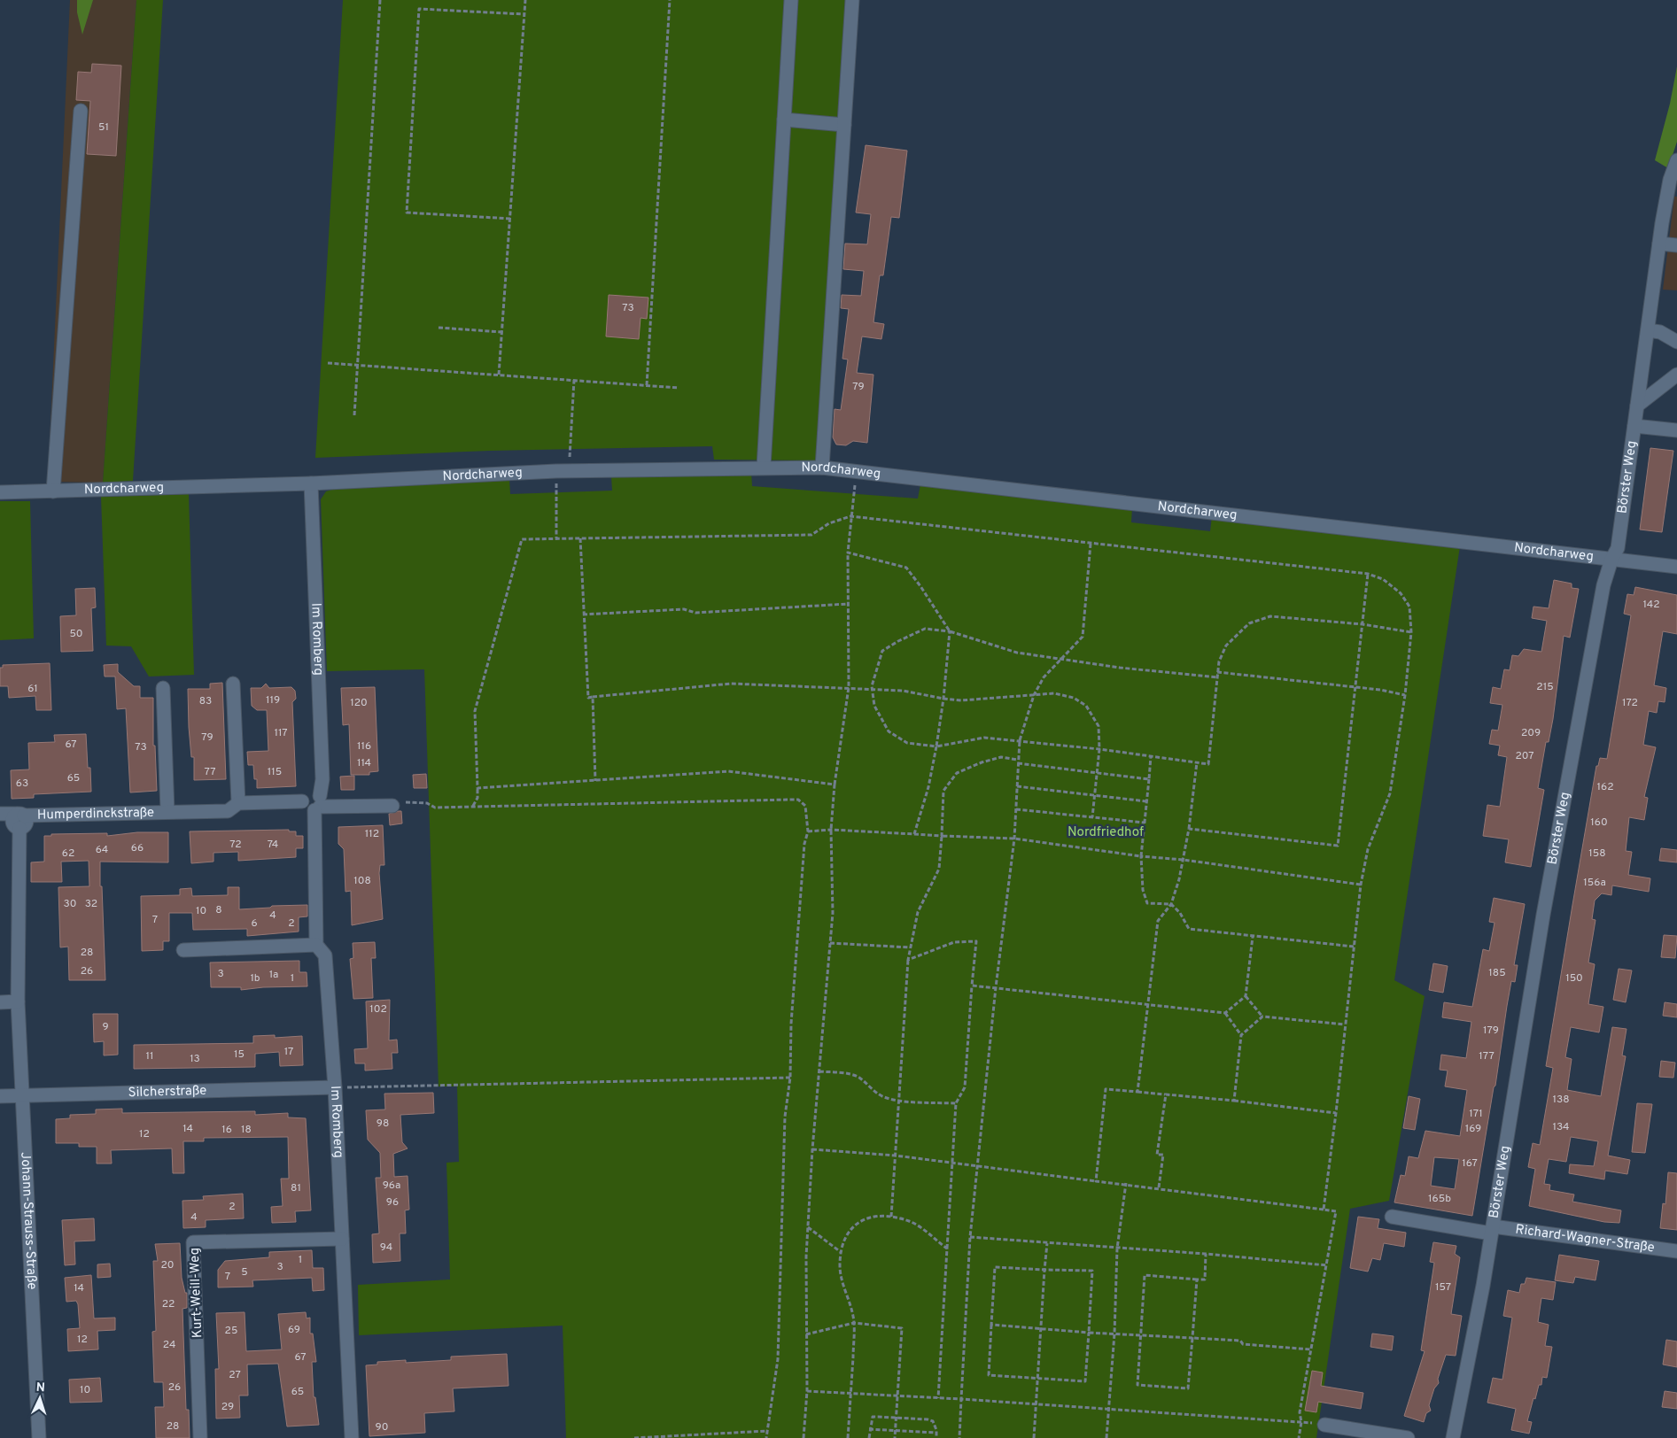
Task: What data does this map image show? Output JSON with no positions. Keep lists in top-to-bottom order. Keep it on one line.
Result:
{"streets":{"street":["Nordcharweg","Börster Weg","Im Romberg","Humperdinckstraße","Silcherstraße","Johann-Strauss-Straße","Richard-Wagner-Straße","Kurt-Weill-Weg"]},"crossings":[["Nordcharweg","Börster Weg"],["Nordcharweg","Im Romberg"],["Börster Weg","Richard-Wagner-Straße"],["Im Romberg","Humperdinckstraße"],["Im Romberg","Silcherstraße"],["Im Romberg","Kurt-Weill-Weg"],["Humperdinckstraße","Johann-Strauss-Straße"],["Silcherstraße","Johann-Strauss-Straße"]],"parks":["Nordfriedhof"],"house_numbers":["51","73","79","142","50","215","61","119","83","120","172","117","209","79","67","116","73","207","114","77","115","65","63","162","160","112","72","74","66","64","62","158","108","156a","30","32","8","10","4","7","6","2","28","26","185","3","1a","1b","1","150","102","9","179","17","15","11","177","13","138","171","98","134","14","169","16","18","12","167","96a","81","165b","96","2","4","94","1","20","3","5","7","157","14","22","69","25","12","24","67","27","26","10","65","29","28","90"],"north":"top"}
